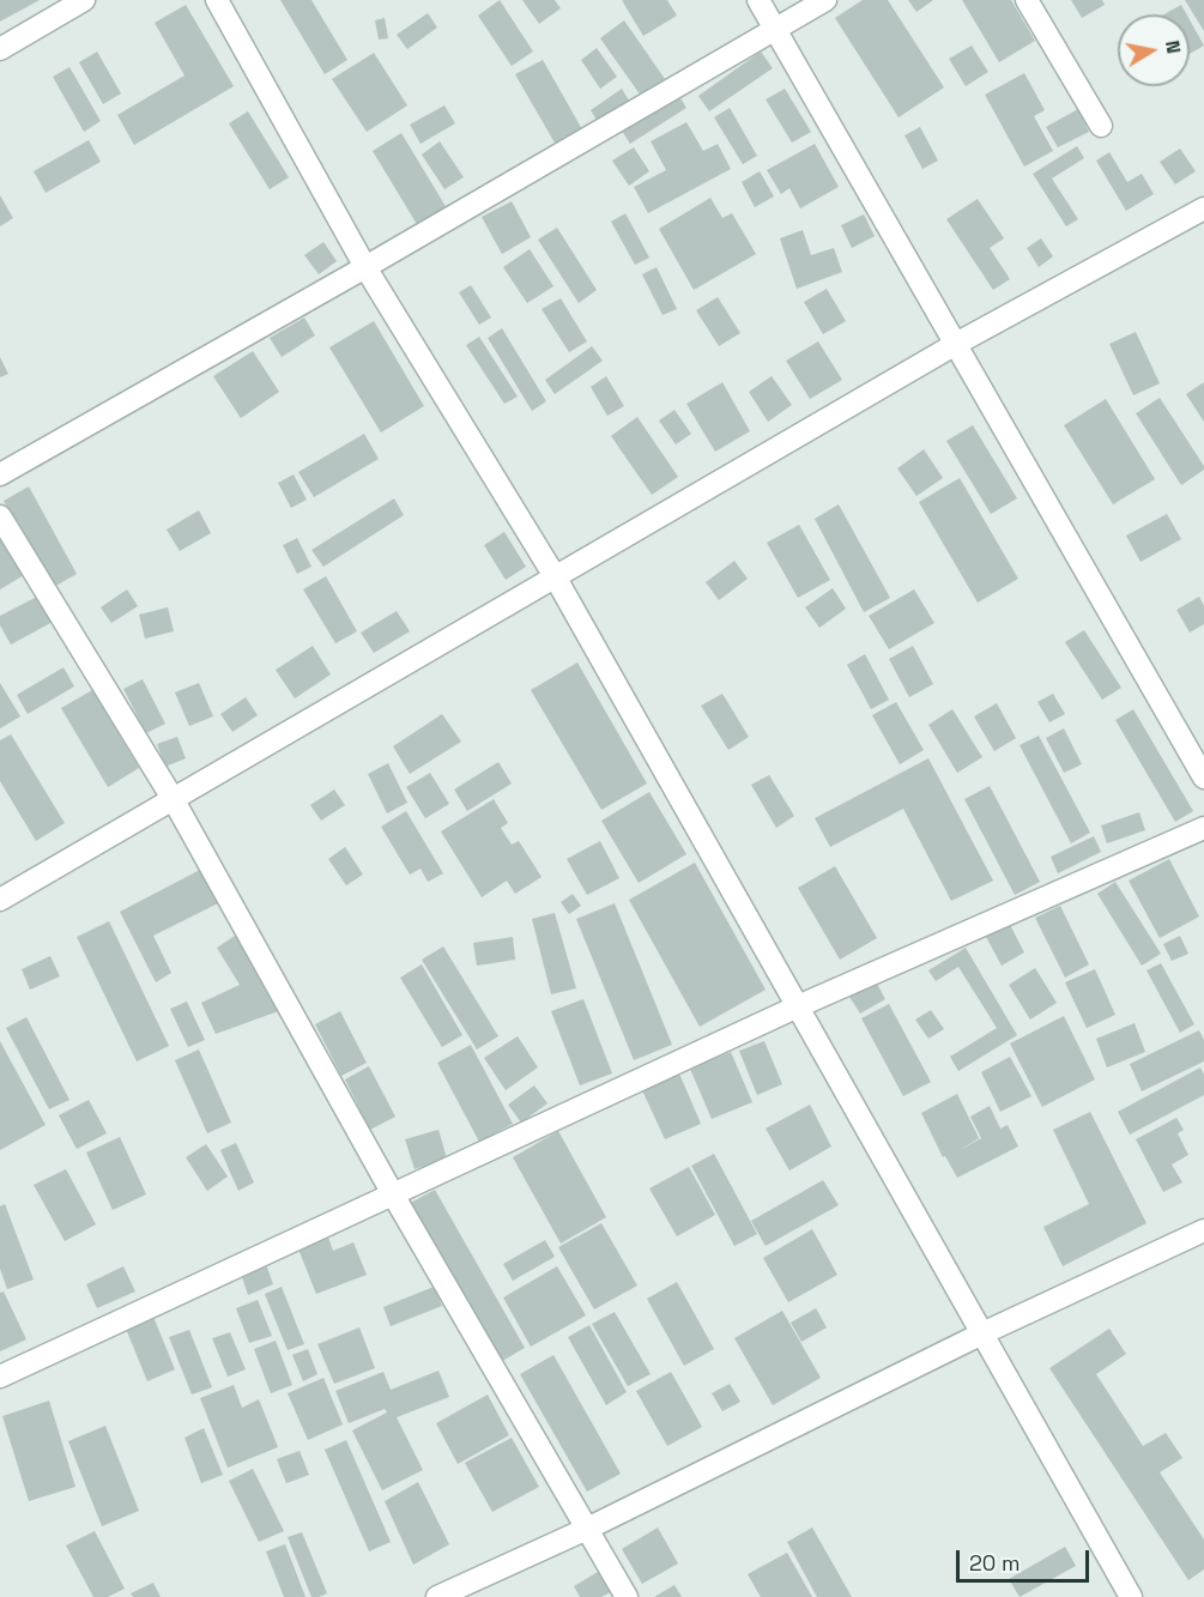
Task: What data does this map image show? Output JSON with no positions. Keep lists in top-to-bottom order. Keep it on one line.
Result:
{"scale_bar":"20 m","north":"right"}
